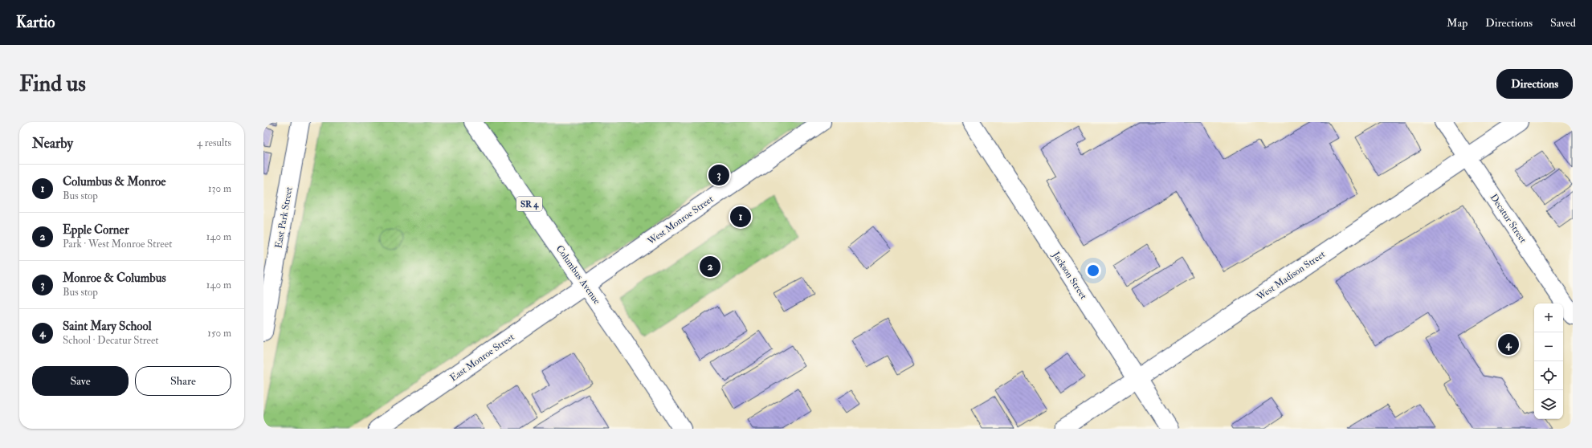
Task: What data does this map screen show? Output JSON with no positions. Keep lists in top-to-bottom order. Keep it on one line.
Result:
{"streets":{"street":["SR 4","East Park Street","Decatur Street","West Monroe Street","Columbus Avenue","Jackson Street","West Madison Street","East Monroe Street"]},"crossings":[["Decatur Street","West Madison Street"],["West Monroe Street","Columbus Avenue"],["West Monroe Street","East Monroe Street"],["Columbus Avenue","East Monroe Street"],["Jackson Street","West Madison Street"]],"page":{"header":"Kartio","nav":["Map","Directions","Saved"],"buttons":["Directions",["Save","Share"]],"title":"Find us","heading":["Nearby","4 results"],"pins":["3","1","2","4"],"list":[{"mark":"1","name":"Columbus & Monroe","note":"Bus stop","value":"130 m"},{"mark":"2","name":"Epple Corner","note":"Park · West Monroe Street","value":"140 m"},{"mark":"3","name":"Monroe & Columbus","note":"Bus stop","value":"140 m"},{"mark":"4","name":"Saint Mary School","note":"School · Decatur Street","value":"150 m"}],"map_buttons":["+","−"]}}
